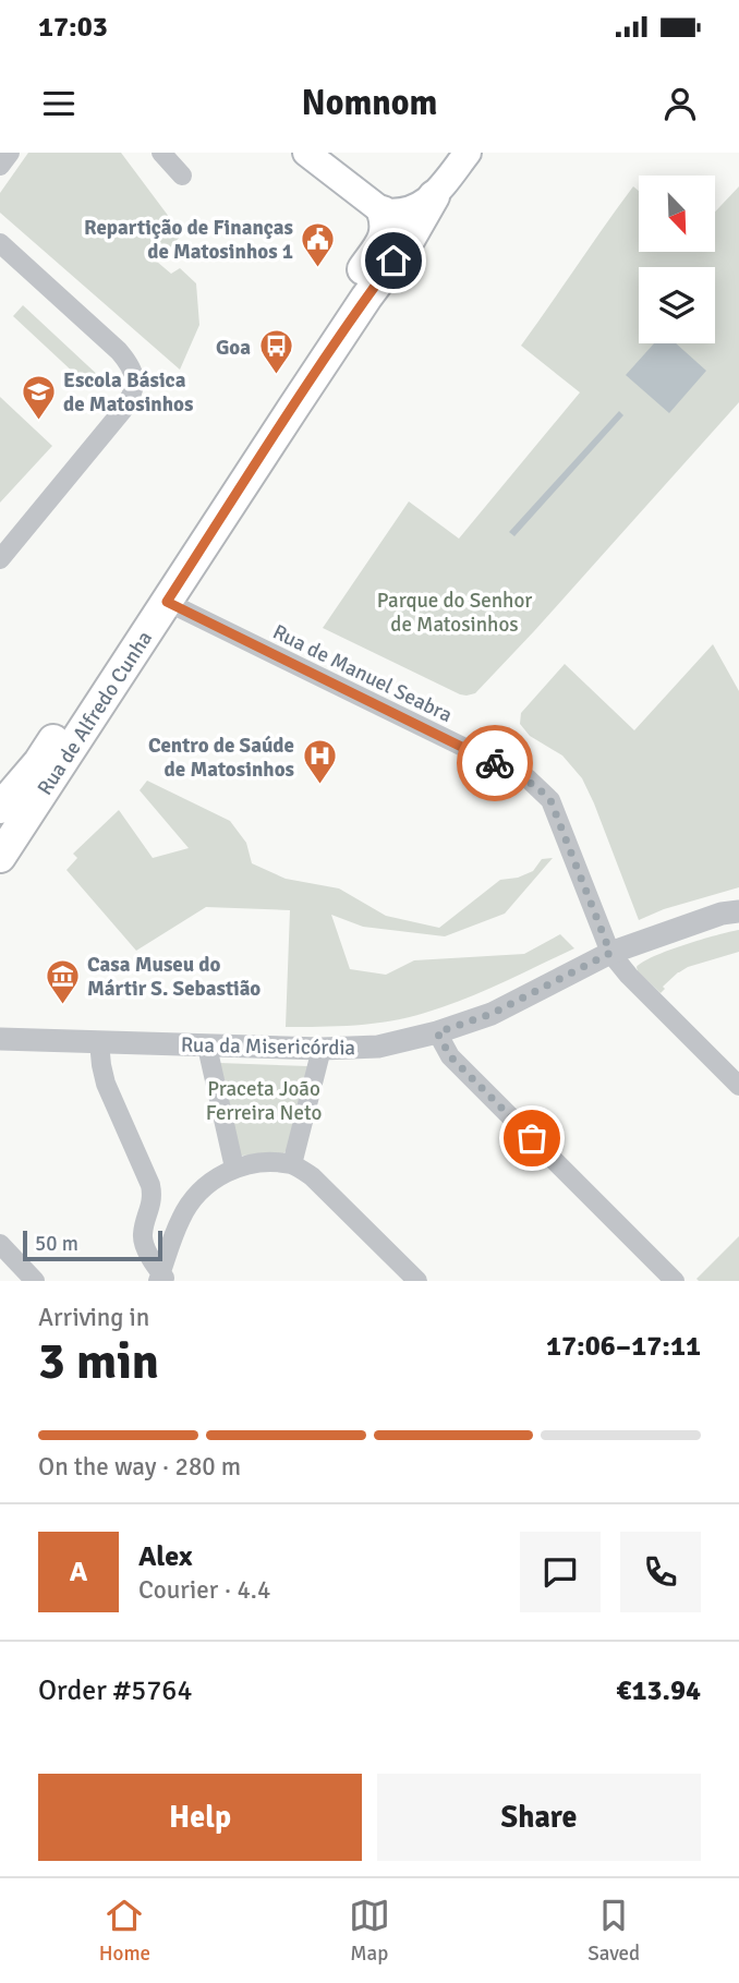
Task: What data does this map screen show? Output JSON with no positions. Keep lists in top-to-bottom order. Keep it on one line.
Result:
{"streets":{"main road":["Rua de Alfredo Cunha"],"street":["Rua de Manuel Seabra","Rua da Misericórdia"]},"crossings":[["Rua de Manuel Seabra","Rua de Alfredo Cunha"],["Rua de Manuel Seabra","Rua da Misericórdia"]],"parks":["Parque do Senhor de Matosinhos","Praceta João Ferreira Neto"],"places":{"public building":["Repartição de Finanças de Matosinhos 1"],"bus stop":["Goa"],"school or university":["Escola Básica de Matosinhos"],"hospital":["Centro de Saúde de Matosinhos"],"museum":["Casa Museu do Mártir S. Sebastião"]},"scale_bar":"50 m","north":"bottom right","page":{"status":"17:03","header":"Nomnom","scale":"50 m","heading":["3 min","Arriving in","17:06–17:11"],"panel":["Alex","Courier · 4.4","Order #5764","€13.94"],"bar":"On the way · 280 m","round":"A","buttons":["Help","Share"],"tabs":["Home","Map","Saved"]}}
